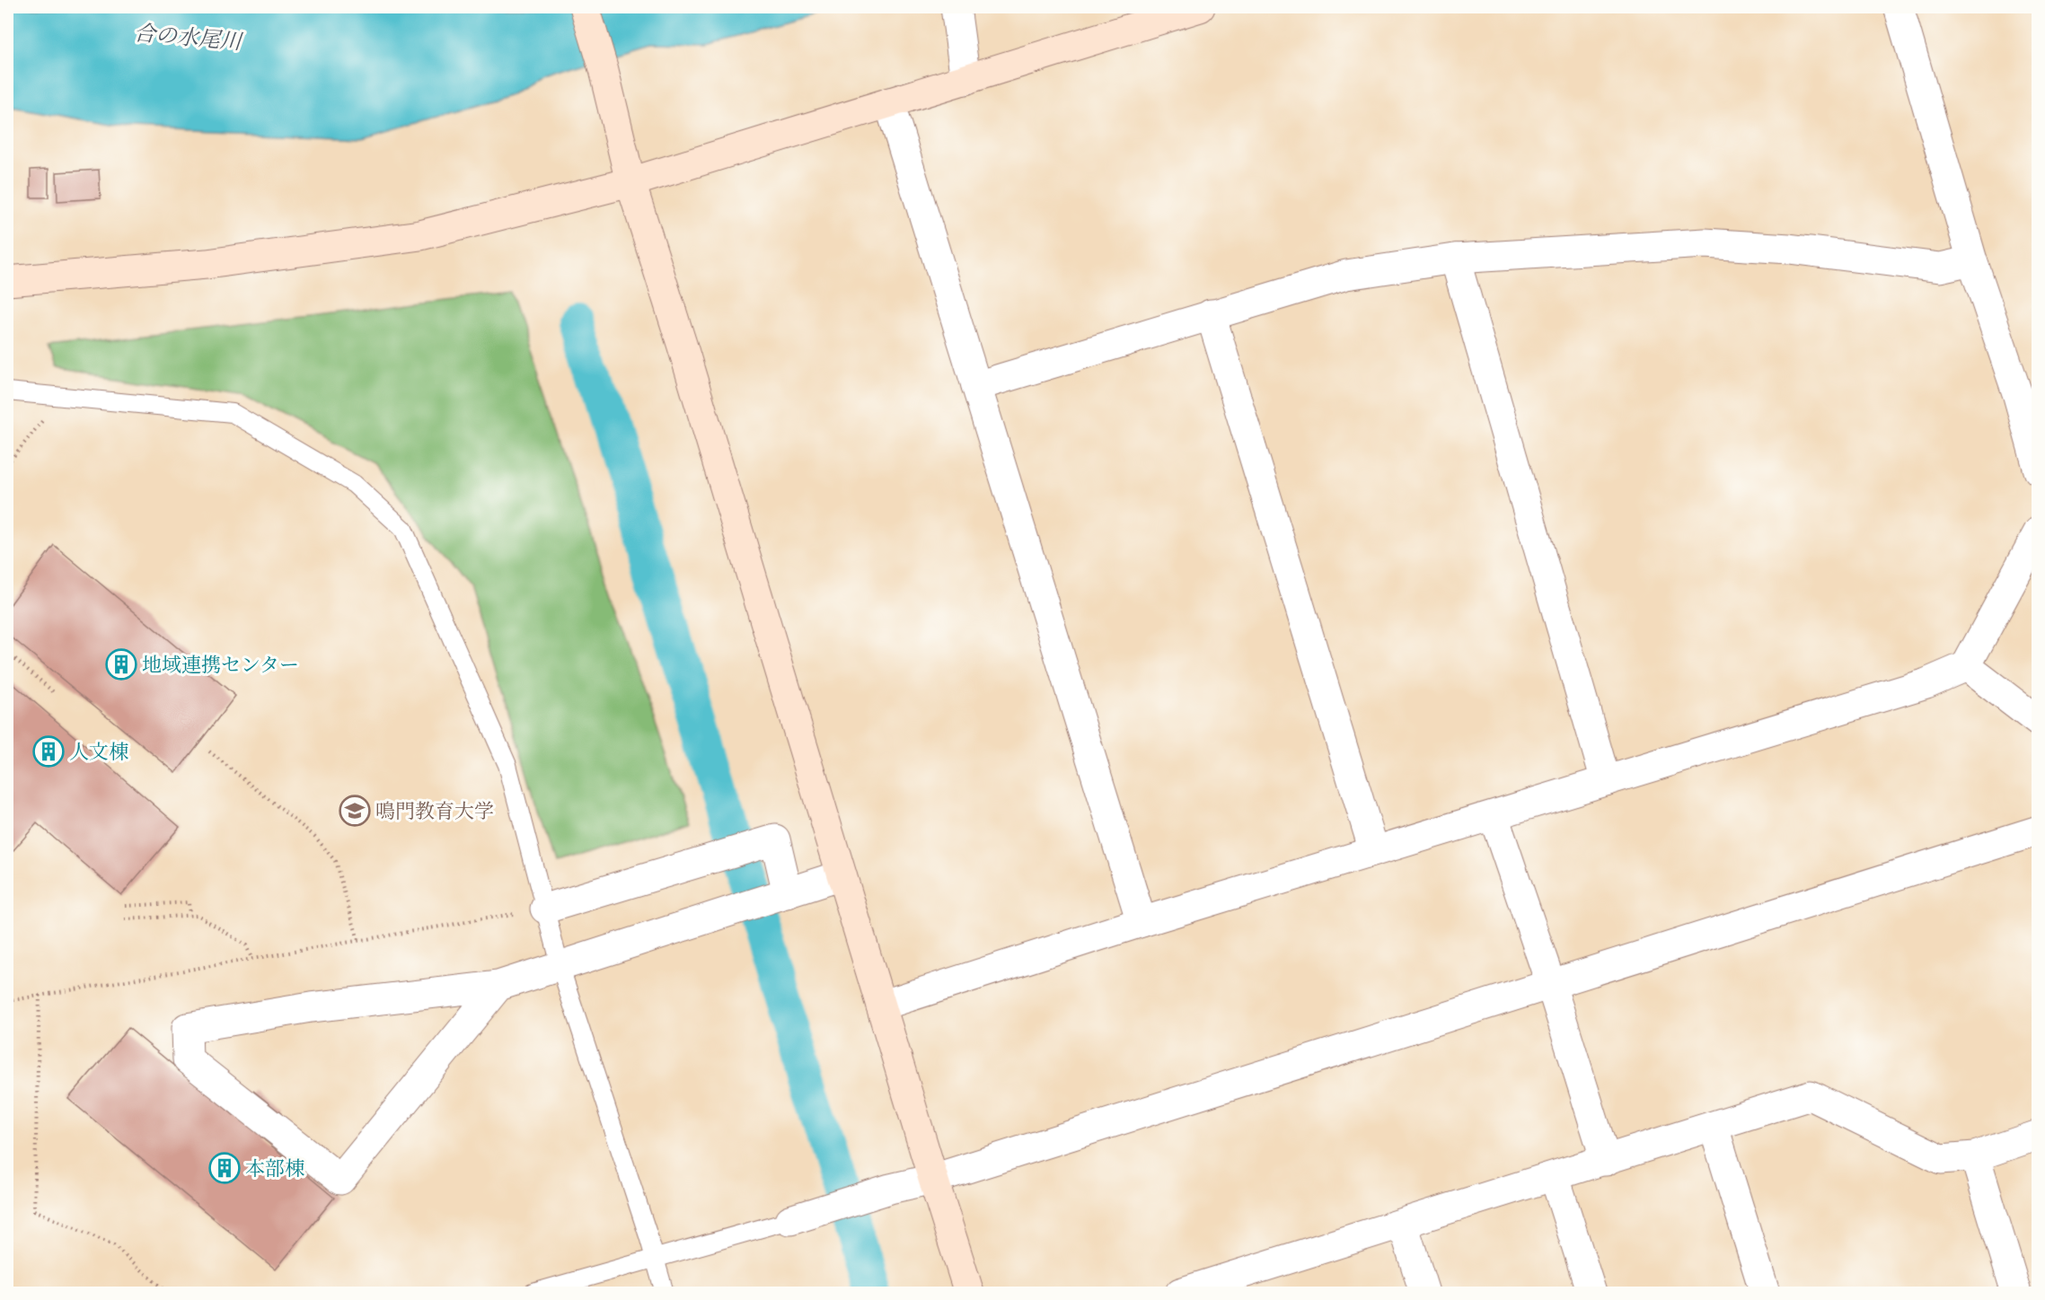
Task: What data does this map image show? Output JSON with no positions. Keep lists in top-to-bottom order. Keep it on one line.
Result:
{"water":["合の水尾川"],"places":{"building":["地域連携センター","人文棟","本部棟"],"school or university":["鳴門教育大学"]}}
